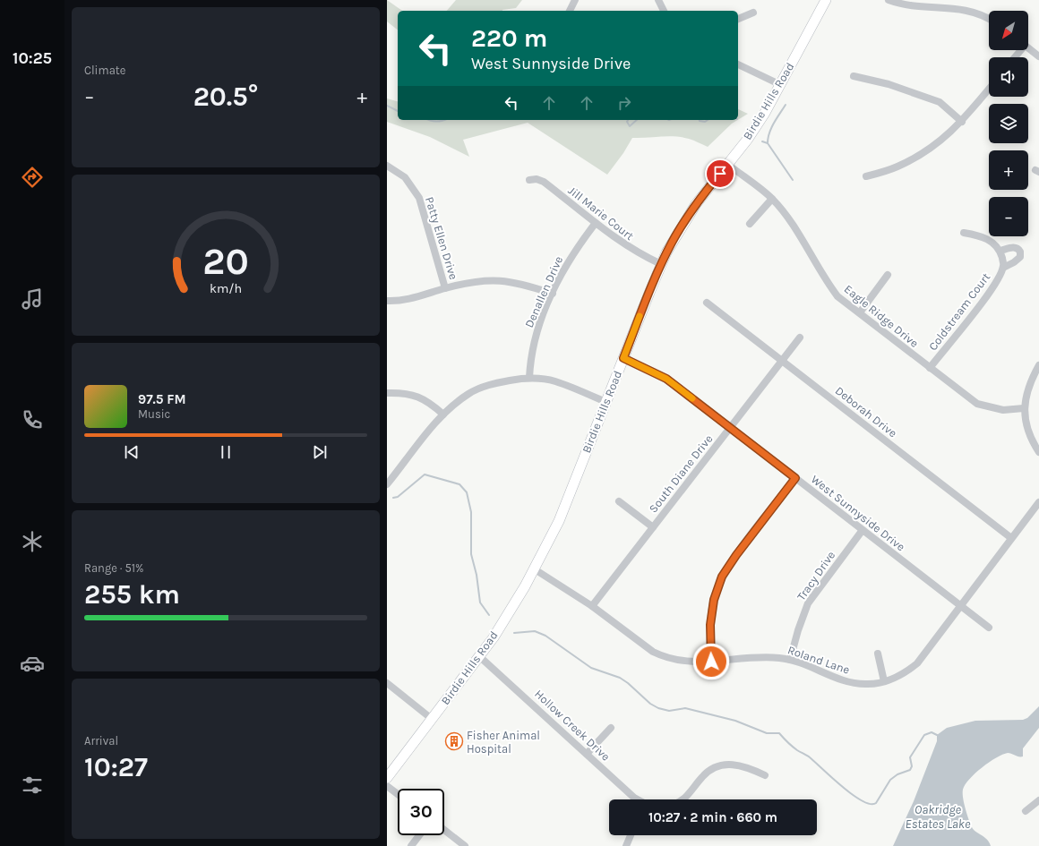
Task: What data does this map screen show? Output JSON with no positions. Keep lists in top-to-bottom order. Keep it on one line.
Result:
{"streets":{"main road":["Birdie Hills Road"],"street":["Jill Marie Court","Patty Ellen Drive","Denallen Drive","Coldstream Court","Eagle Ridge Drive","Deborah Drive","South Diane Drive","West Sunnyside Drive","Tracy Drive","Roland Lane","Hollow Creek Drive"]},"crossings":[["Birdie Hills Road","Jill Marie Court"],["Birdie Hills Road","Eagle Ridge Drive"],["Birdie Hills Road","West Sunnyside Drive"],["Birdie Hills Road","Roland Lane"],["Birdie Hills Road","Hollow Creek Drive"],["Jill Marie Court","Denallen Drive"],["Coldstream Court","Eagle Ridge Drive"],["Deborah Drive","South Diane Drive"],["Deborah Drive","Roland Lane"],["South Diane Drive","West Sunnyside Drive"],["South Diane Drive","Roland Lane"],["West Sunnyside Drive","Tracy Drive"],["West Sunnyside Drive","Roland Lane"],["Tracy Drive","Roland Lane"]],"water":["Oakridge Estates Lake"],"places":{"building":["Fisher Animal Hospital"]},"north":"bottom left","page":{"tabs":"10:25","tile":["Climate",["Range · 51%","255 km"],["Arrival","10:27"]],"map_buttons":["+","−"],"turn":["220 m","West Sunnyside Drive"],"heat":["−","20.5°","+"],"song":["97.5 FM","Music"],"limit":"30","trip":"10:27 · 2 min · 660 m","gauge":["20","km/h"]}}
